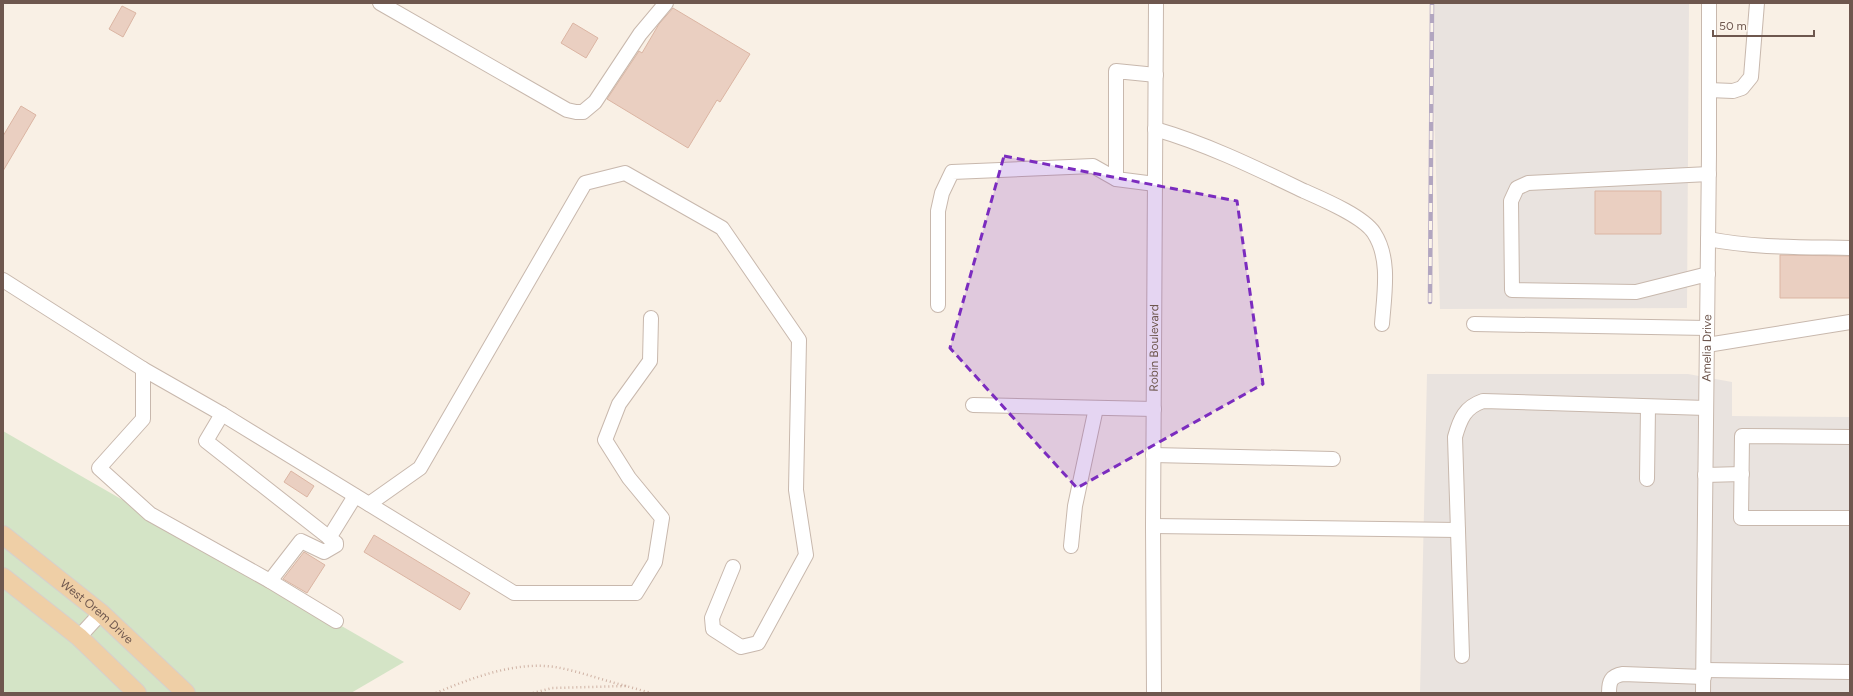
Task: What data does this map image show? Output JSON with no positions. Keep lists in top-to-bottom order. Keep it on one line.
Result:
{"streets":{"main road":["West Orem Drive"],"street":["Robin Boulevard","Amelia Drive"]},"scale_bar":"50 m"}
